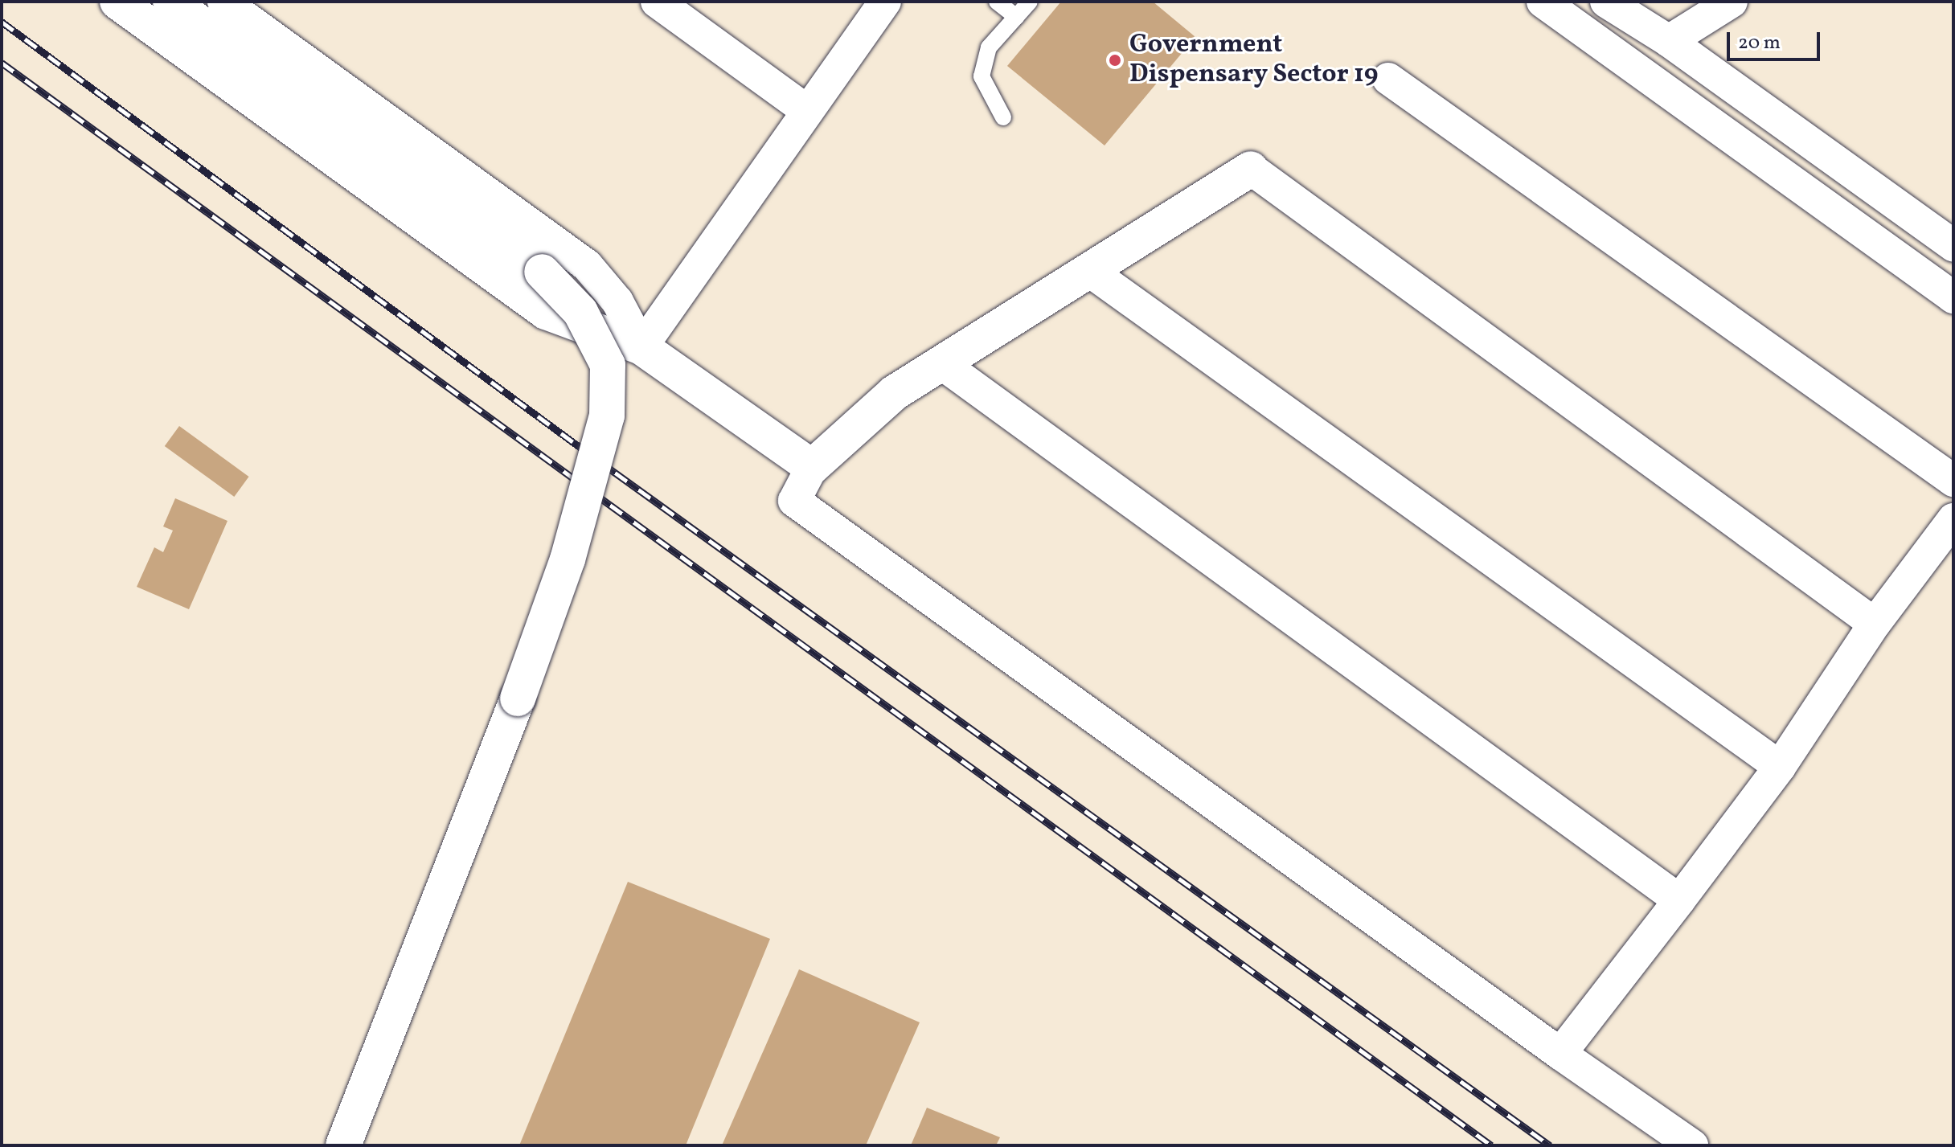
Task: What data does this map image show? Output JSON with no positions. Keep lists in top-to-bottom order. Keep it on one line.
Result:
{"places":["Government Dispensary Sector 19"],"scale_bar":"20 m"}
